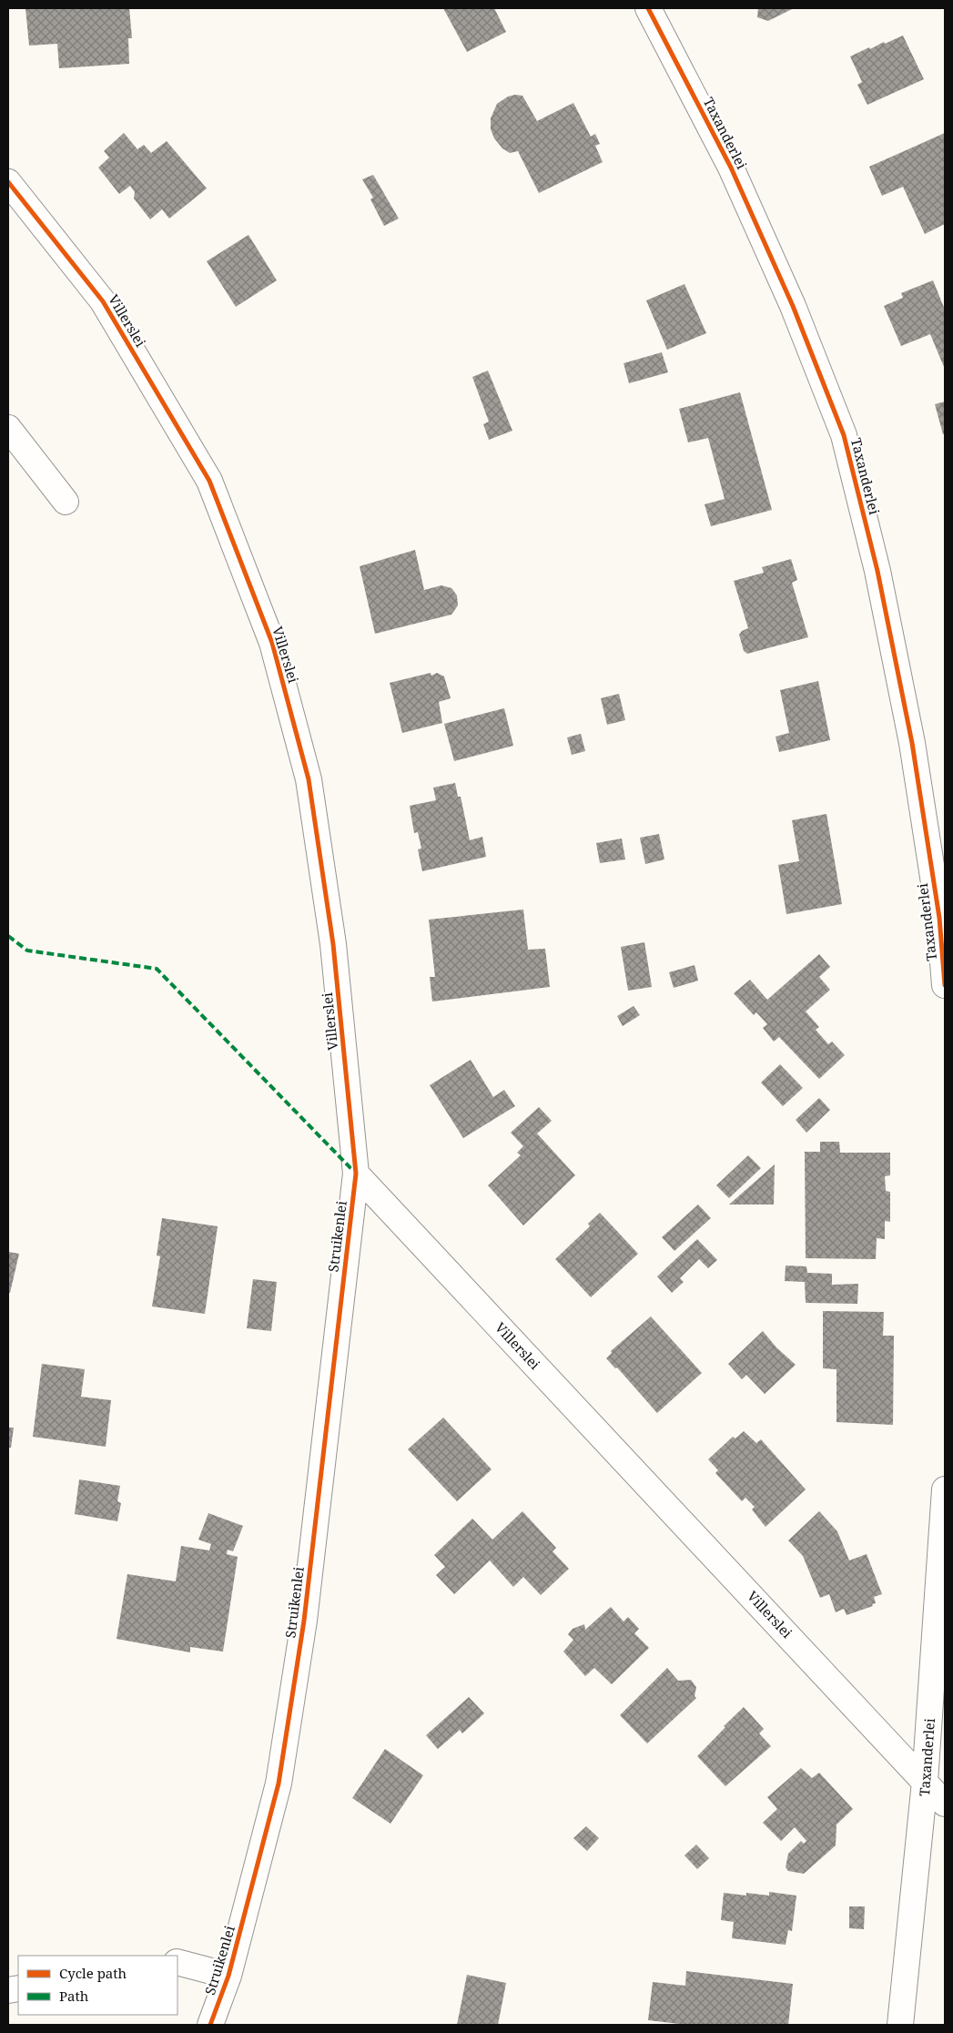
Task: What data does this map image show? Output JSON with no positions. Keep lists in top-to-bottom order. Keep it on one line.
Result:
{"streets":{"street":["Taxanderlei","Villerslei","Struikenlei"]},"crossings":[["Taxanderlei","Villerslei"],["Villerslei","Struikenlei"]],"legend":["Cycle path","Path"]}
